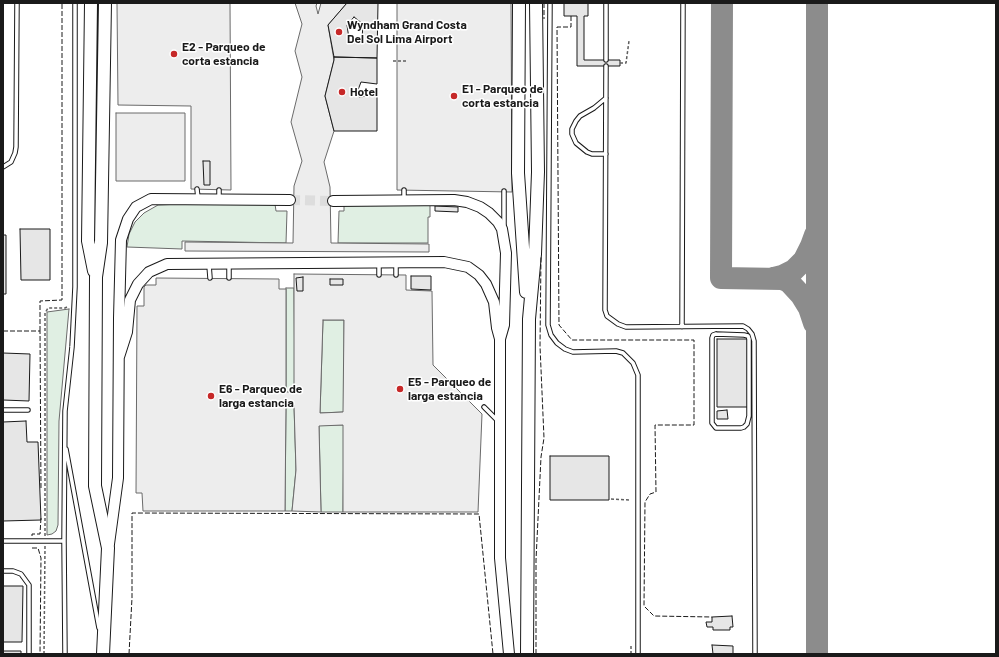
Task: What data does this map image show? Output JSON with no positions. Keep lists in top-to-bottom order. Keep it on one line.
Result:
{"places":["Wyndham Grand Costa Del Sol Lima Airport","E2 - Parqueo de corta estancia","Hotel","E1 - Parqueo de corta estancia","E5 - Parqueo de larga estancia","E6 - Parqueo de larga estancia"]}
